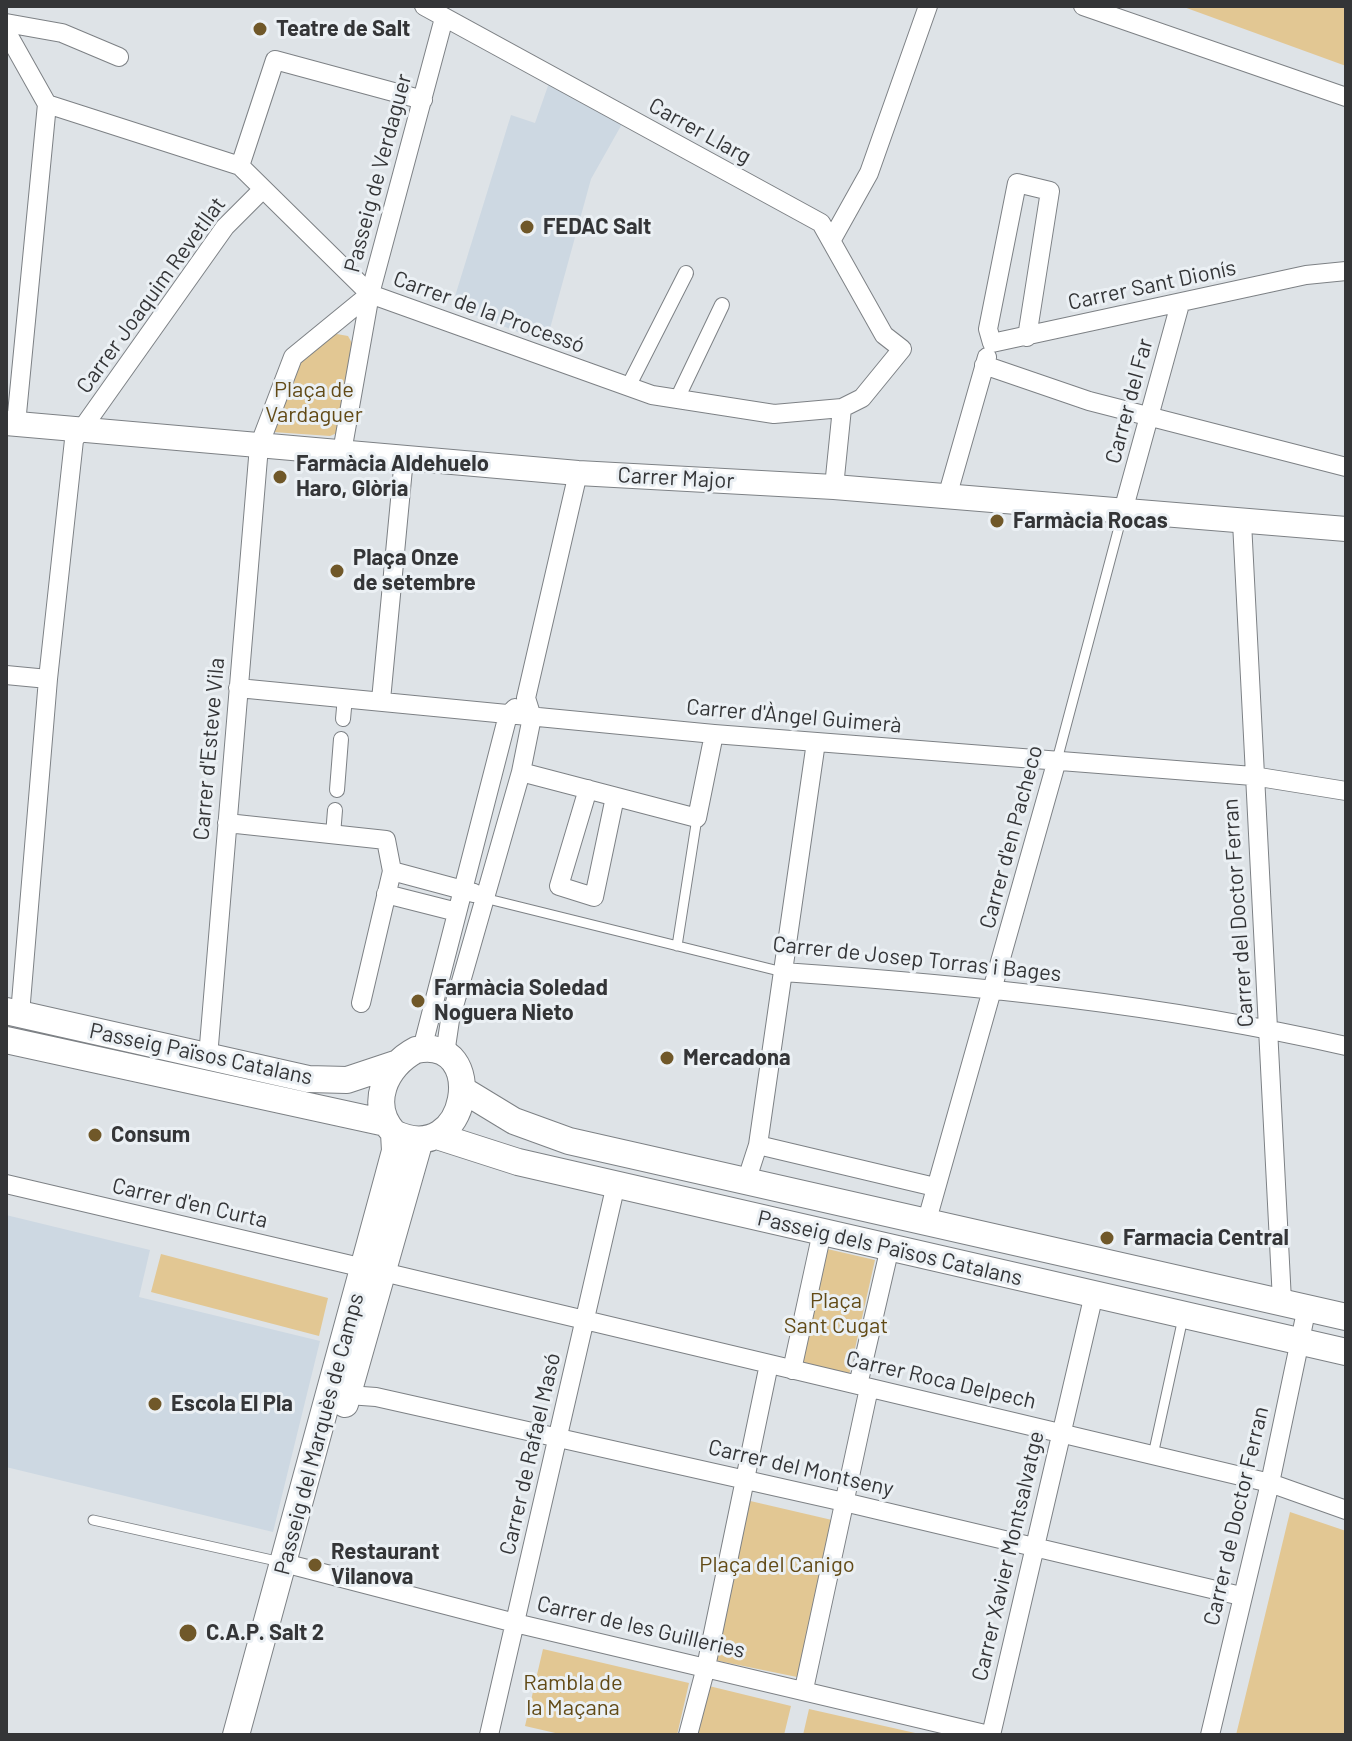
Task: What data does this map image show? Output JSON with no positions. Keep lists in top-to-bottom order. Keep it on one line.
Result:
{"streets":{"main road":["Passeig Països Catalans","Passeig dels Països Catalans","Passeig del Marquès de Camps"],"street":["Carrer Llarg","Passeig de Verdaguer","Carrer Sant Dionís","Carrer Joaquim Revetllat","Carrer de la Processó","Carrer del Far","Carrer Major","Carrer d'Àngel Guimerà","Carrer d'Esteve Vila","Carrer d'en Pacheco","Carrer del Doctor Ferran","Carrer de Josep Torras i Bages","Carrer d'en Curta","Carrer Roca Delpech","Carrer de Rafael Masó","Carrer del Montseny","Carrer de Doctor Ferran","Carrer Xavier Montsalvatge","Carrer de les Guilleries"]},"crossings":[["Carrer Llarg","Passeig de Verdaguer"],["Carrer Llarg","Carrer de la Processó"],["Passeig de Verdaguer","Carrer de la Processó"],["Passeig de Verdaguer","Carrer Major"],["Passeig de Verdaguer","Carrer d'Esteve Vila"],["Carrer Sant Dionís","Carrer del Far"],["Carrer Joaquim Revetllat","Carrer de la Processó"],["Carrer Joaquim Revetllat","Carrer Major"],["Carrer de la Processó","Carrer d'Esteve Vila"],["Carrer del Far","Carrer Major"],["Carrer del Far","Carrer d'en Pacheco"],["Carrer Major","Carrer d'Esteve Vila"],["Carrer Major","Carrer d'en Pacheco"],["Carrer Major","Carrer del Doctor Ferran"],["Carrer d'Àngel Guimerà","Carrer d'Esteve Vila"],["Carrer d'Àngel Guimerà","Carrer d'en Pacheco"],["Carrer d'Àngel Guimerà","Carrer del Doctor Ferran"],["Carrer d'Esteve Vila","Passeig Països Catalans"],["Carrer d'en Pacheco","Carrer de Josep Torras i Bages"],["Carrer del Doctor Ferran","Carrer de Josep Torras i Bages"],["Carrer del Doctor Ferran","Carrer de Doctor Ferran"],["Passeig Països Catalans","Passeig dels Països Catalans"],["Passeig Països Catalans","Passeig del Marquès de Camps"],["Carrer d'en Curta","Carrer Roca Delpech"],["Carrer d'en Curta","Passeig del Marquès de Camps"],["Passeig dels Països Catalans","Passeig del Marquès de Camps"],["Passeig dels Països Catalans","Carrer de Rafael Masó"],["Passeig dels Països Catalans","Carrer de Doctor Ferran"],["Passeig dels Països Catalans","Carrer Xavier Montsalvatge"],["Carrer Roca Delpech","Passeig del Marquès de Camps"],["Carrer Roca Delpech","Carrer de Rafael Masó"],["Carrer Roca Delpech","Carrer de Doctor Ferran"],["Carrer Roca Delpech","Carrer Xavier Montsalvatge"],["Passeig del Marquès de Camps","Carrer del Montseny"],["Passeig del Marquès de Camps","Carrer de les Guilleries"],["Carrer de Rafael Masó","Carrer del Montseny"],["Carrer de Rafael Masó","Carrer de les Guilleries"],["Carrer del Montseny","Carrer de Doctor Ferran"],["Carrer del Montseny","Carrer Xavier Montsalvatge"],["Carrer Xavier Montsalvatge","Carrer de les Guilleries"]],"parks":["Plaça de Vardaguer","Plaça Sant Cugat","Plaça del Canigo","Rambla de la Maçana"],"places":["Teatre de Salt","FEDAC Salt","Farmàcia Aldehuelo Haro, Glòria","Farmàcia Rocas","Plaça Onze de setembre","Farmàcia Soledad Noguera Nieto","Mercadona","Consum","Farmacia Central","Escola El Pla","Restaurant Vilanova","C.A.P. Salt 2"]}
